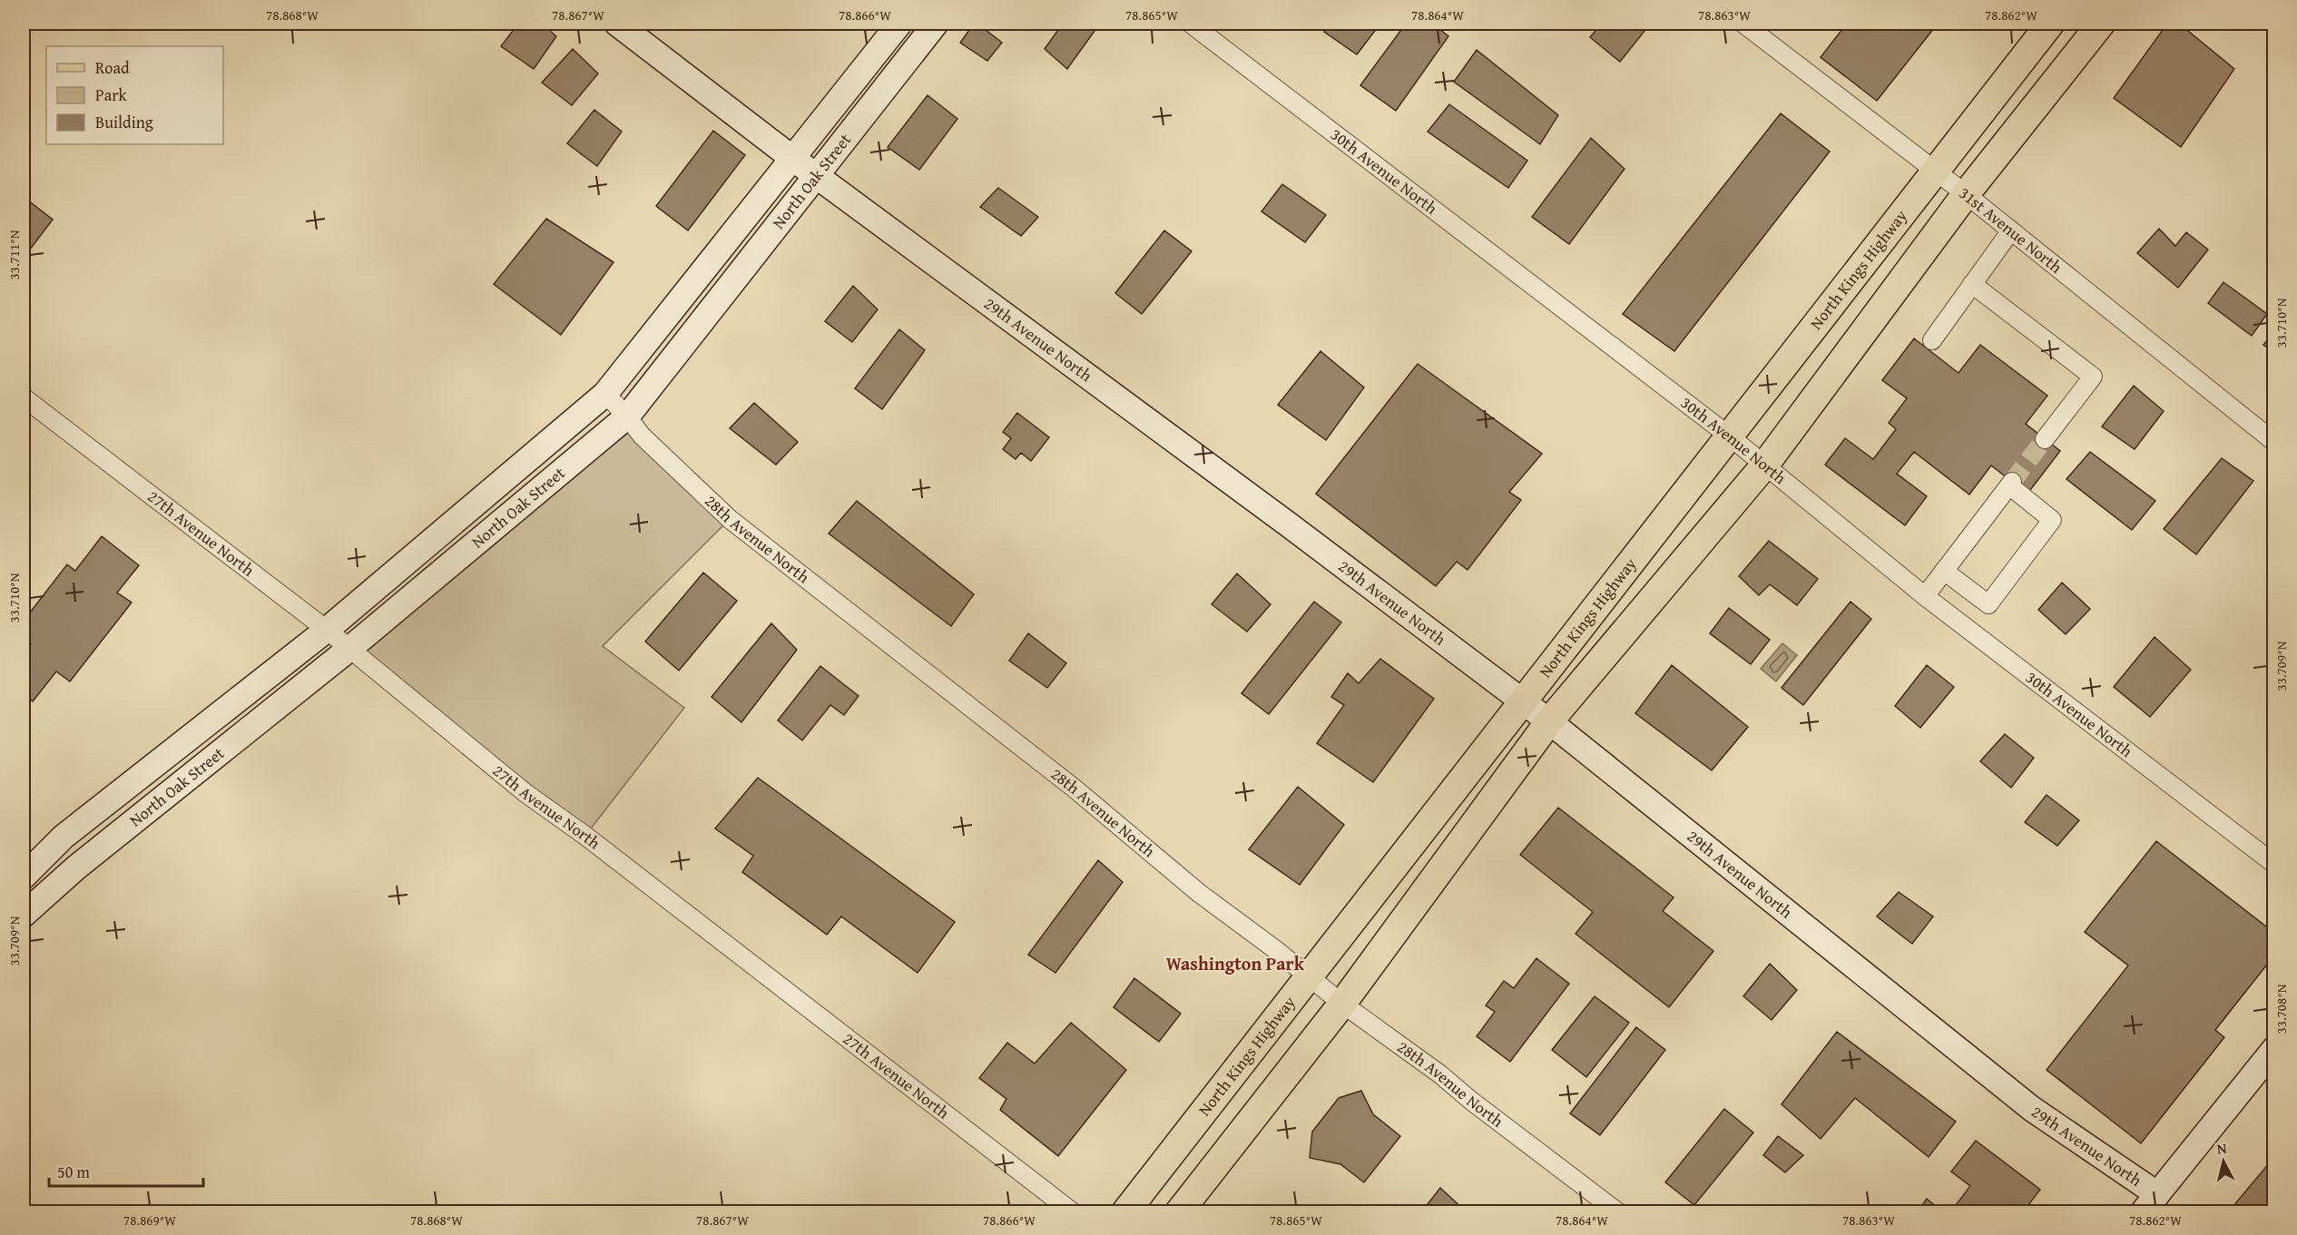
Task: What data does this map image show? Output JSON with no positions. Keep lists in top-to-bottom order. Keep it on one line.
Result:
{"streets":{"main road":["North Oak Street","North Kings Highway","29th Avenue North"],"street":["30th Avenue North","31st Avenue North","27th Avenue North","28th Avenue North"]},"crossings":[["30th Avenue North","North Kings Highway"],["North Oak Street","29th Avenue North"],["North Oak Street","27th Avenue North"],["North Oak Street","28th Avenue North"],["31st Avenue North","North Kings Highway"],["North Kings Highway","29th Avenue North"],["North Kings Highway","28th Avenue North"]],"districts":["Washington Park"],"legend":["Road","Park","Building"],"scale_bar":"50 m","north":"top","coordinates":["78.868°W","78.867°W","78.866°W","78.865°W","78.864°W","78.863°W","78.862°W","33.711°N","33.710°N","33.709°N","33.708°N","78.869°W"]}
